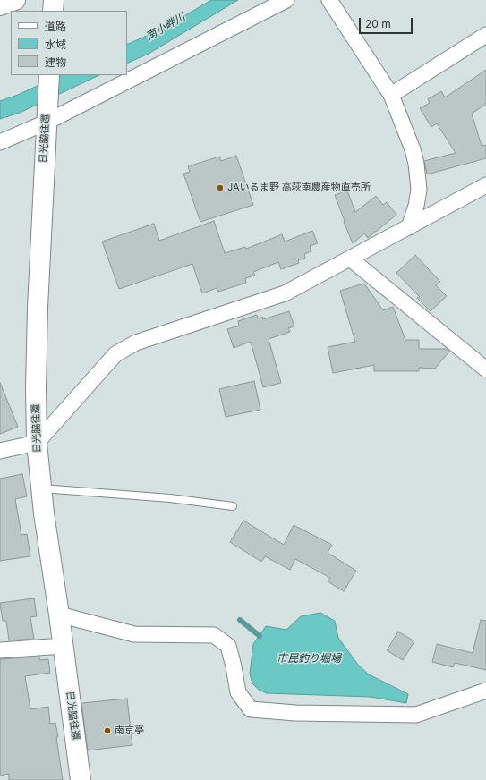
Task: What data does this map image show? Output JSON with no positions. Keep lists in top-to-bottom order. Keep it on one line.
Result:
{"streets":{"highway":["日光脇往還"]},"water":["南小畔川","市民釣り堀場"],"places":["JAいるま野 高萩南農産物直売所","南京亭"],"legend":["道路","水域","建物"],"scale_bar":"20 m"}
